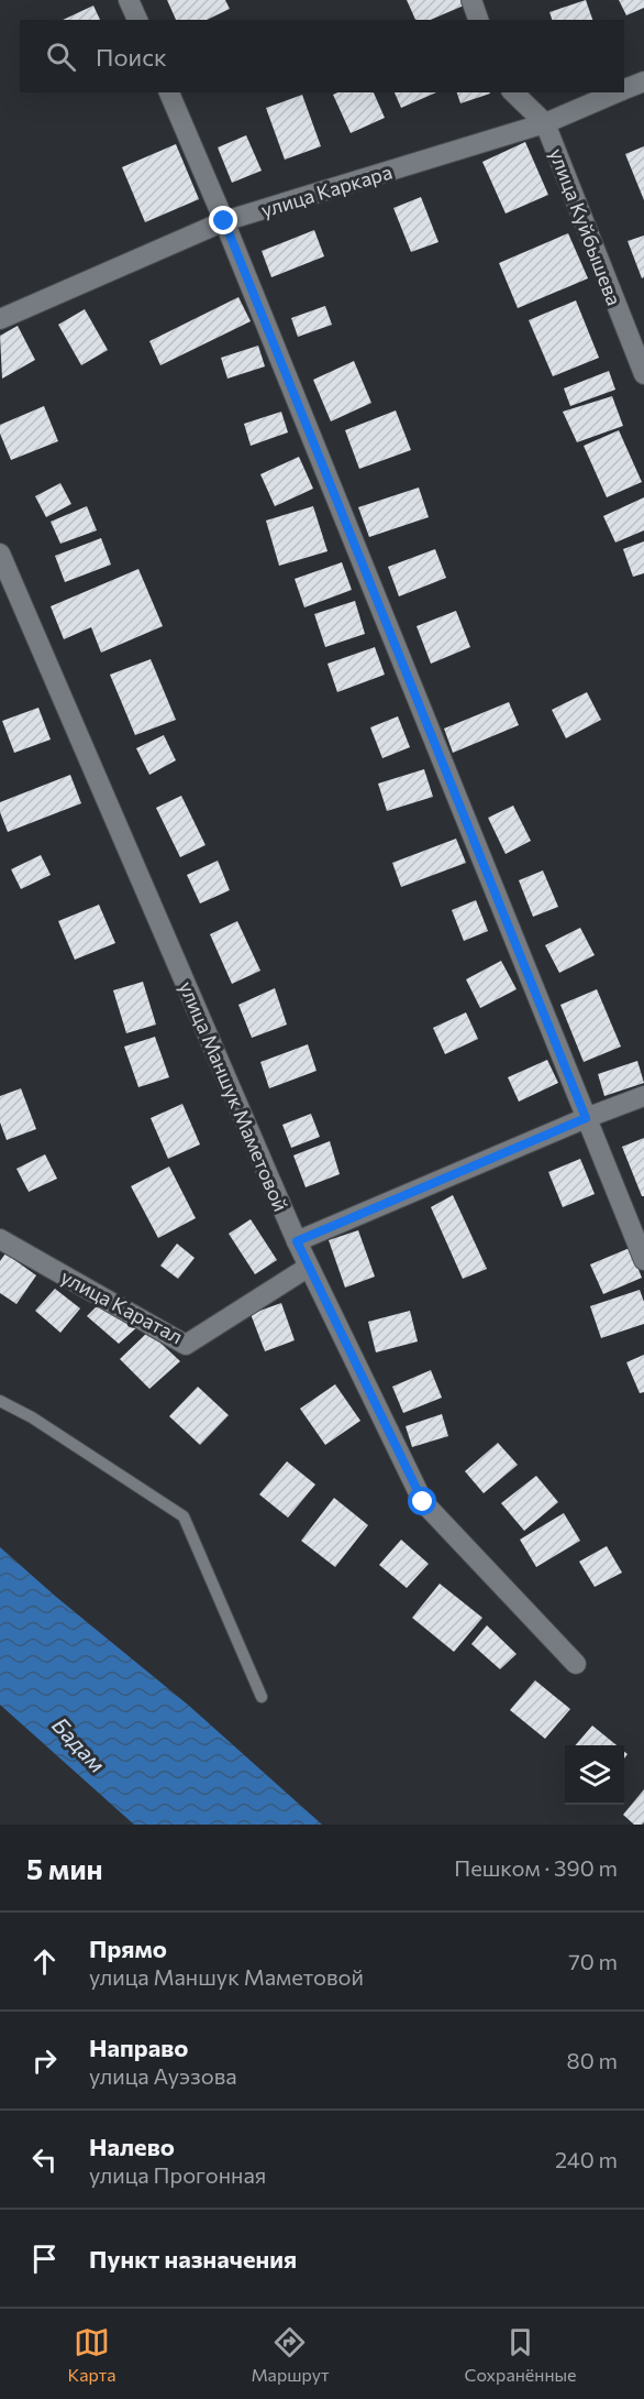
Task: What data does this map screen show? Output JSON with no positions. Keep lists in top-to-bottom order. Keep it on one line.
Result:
{"streets":{"street":["улица Каркара","улица Куйбышева","улица Маншук Маметовой","улица Каратал"]},"crossings":[["улица Каркара","улица Куйбышева"],["улица Маншук Маметовой","улица Каратал"]],"water":["Бадам"],"page":{"search":"Поиск","heading":["5 мин","Пешком · 390 m"],"list":[["Прямо","улица Маншук Маметовой","70 m"],["Направо","улица Ауэзова","80 m"],["Налево","улица Прогонная","240 m"],"Пункт назначения"],"nav":["Карта","Маршрут","Сохранённые"]}}
